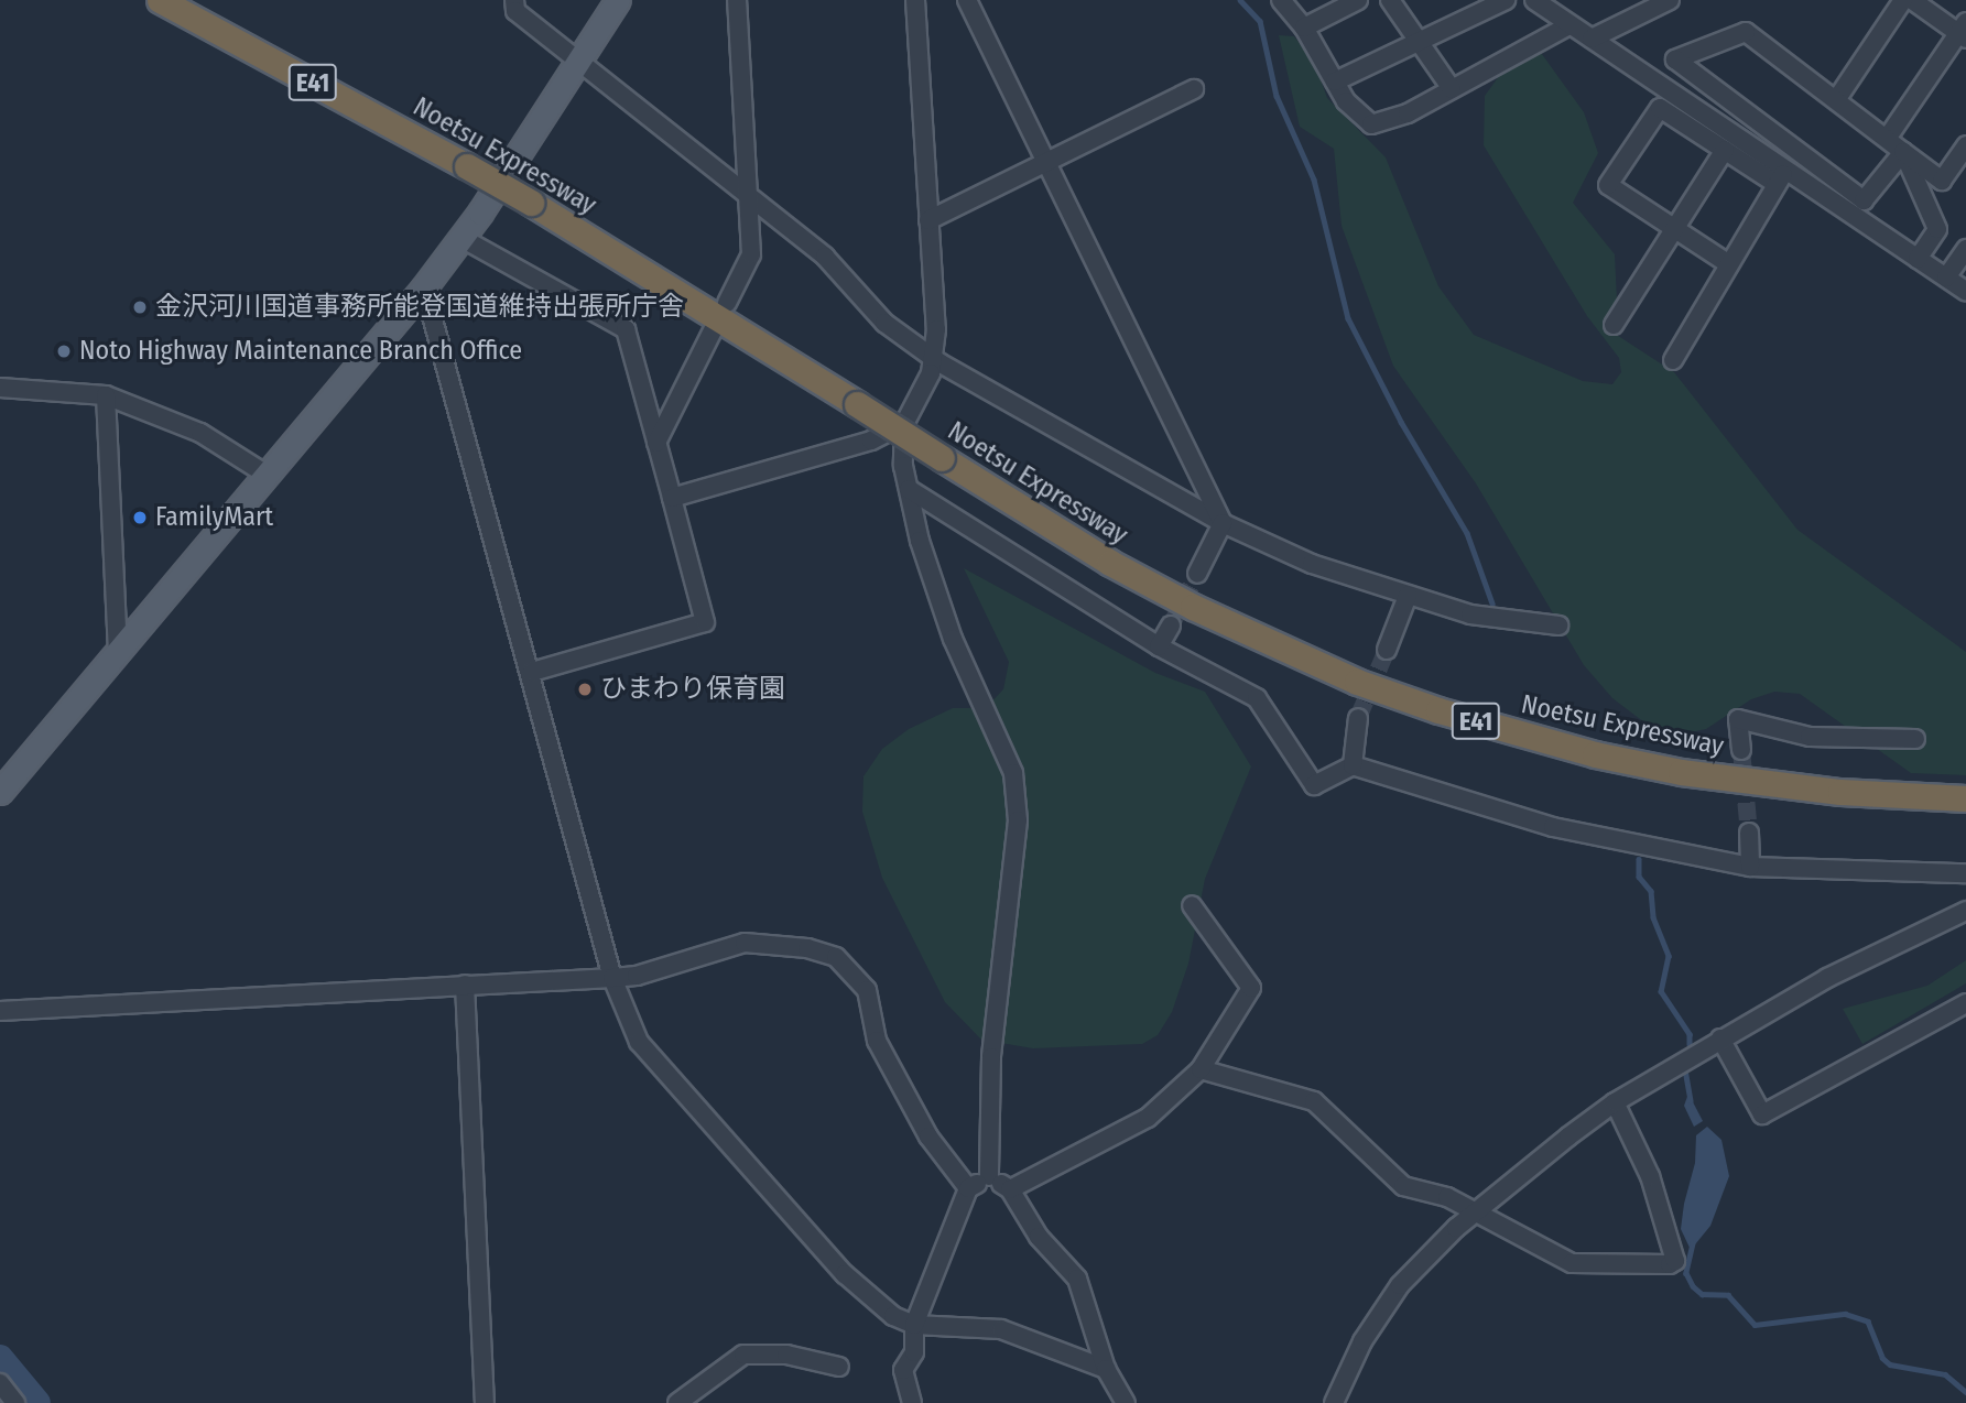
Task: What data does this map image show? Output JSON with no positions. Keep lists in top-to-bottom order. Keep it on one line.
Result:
{"streets":{"highway":["E41","Noetsu Expressway"]},"places":["金沢河川国道事務所能登国道維持出張所庁舎","Noto Highway Maintenance Branch Office","FamilyMart","ひまわり保育園"]}
